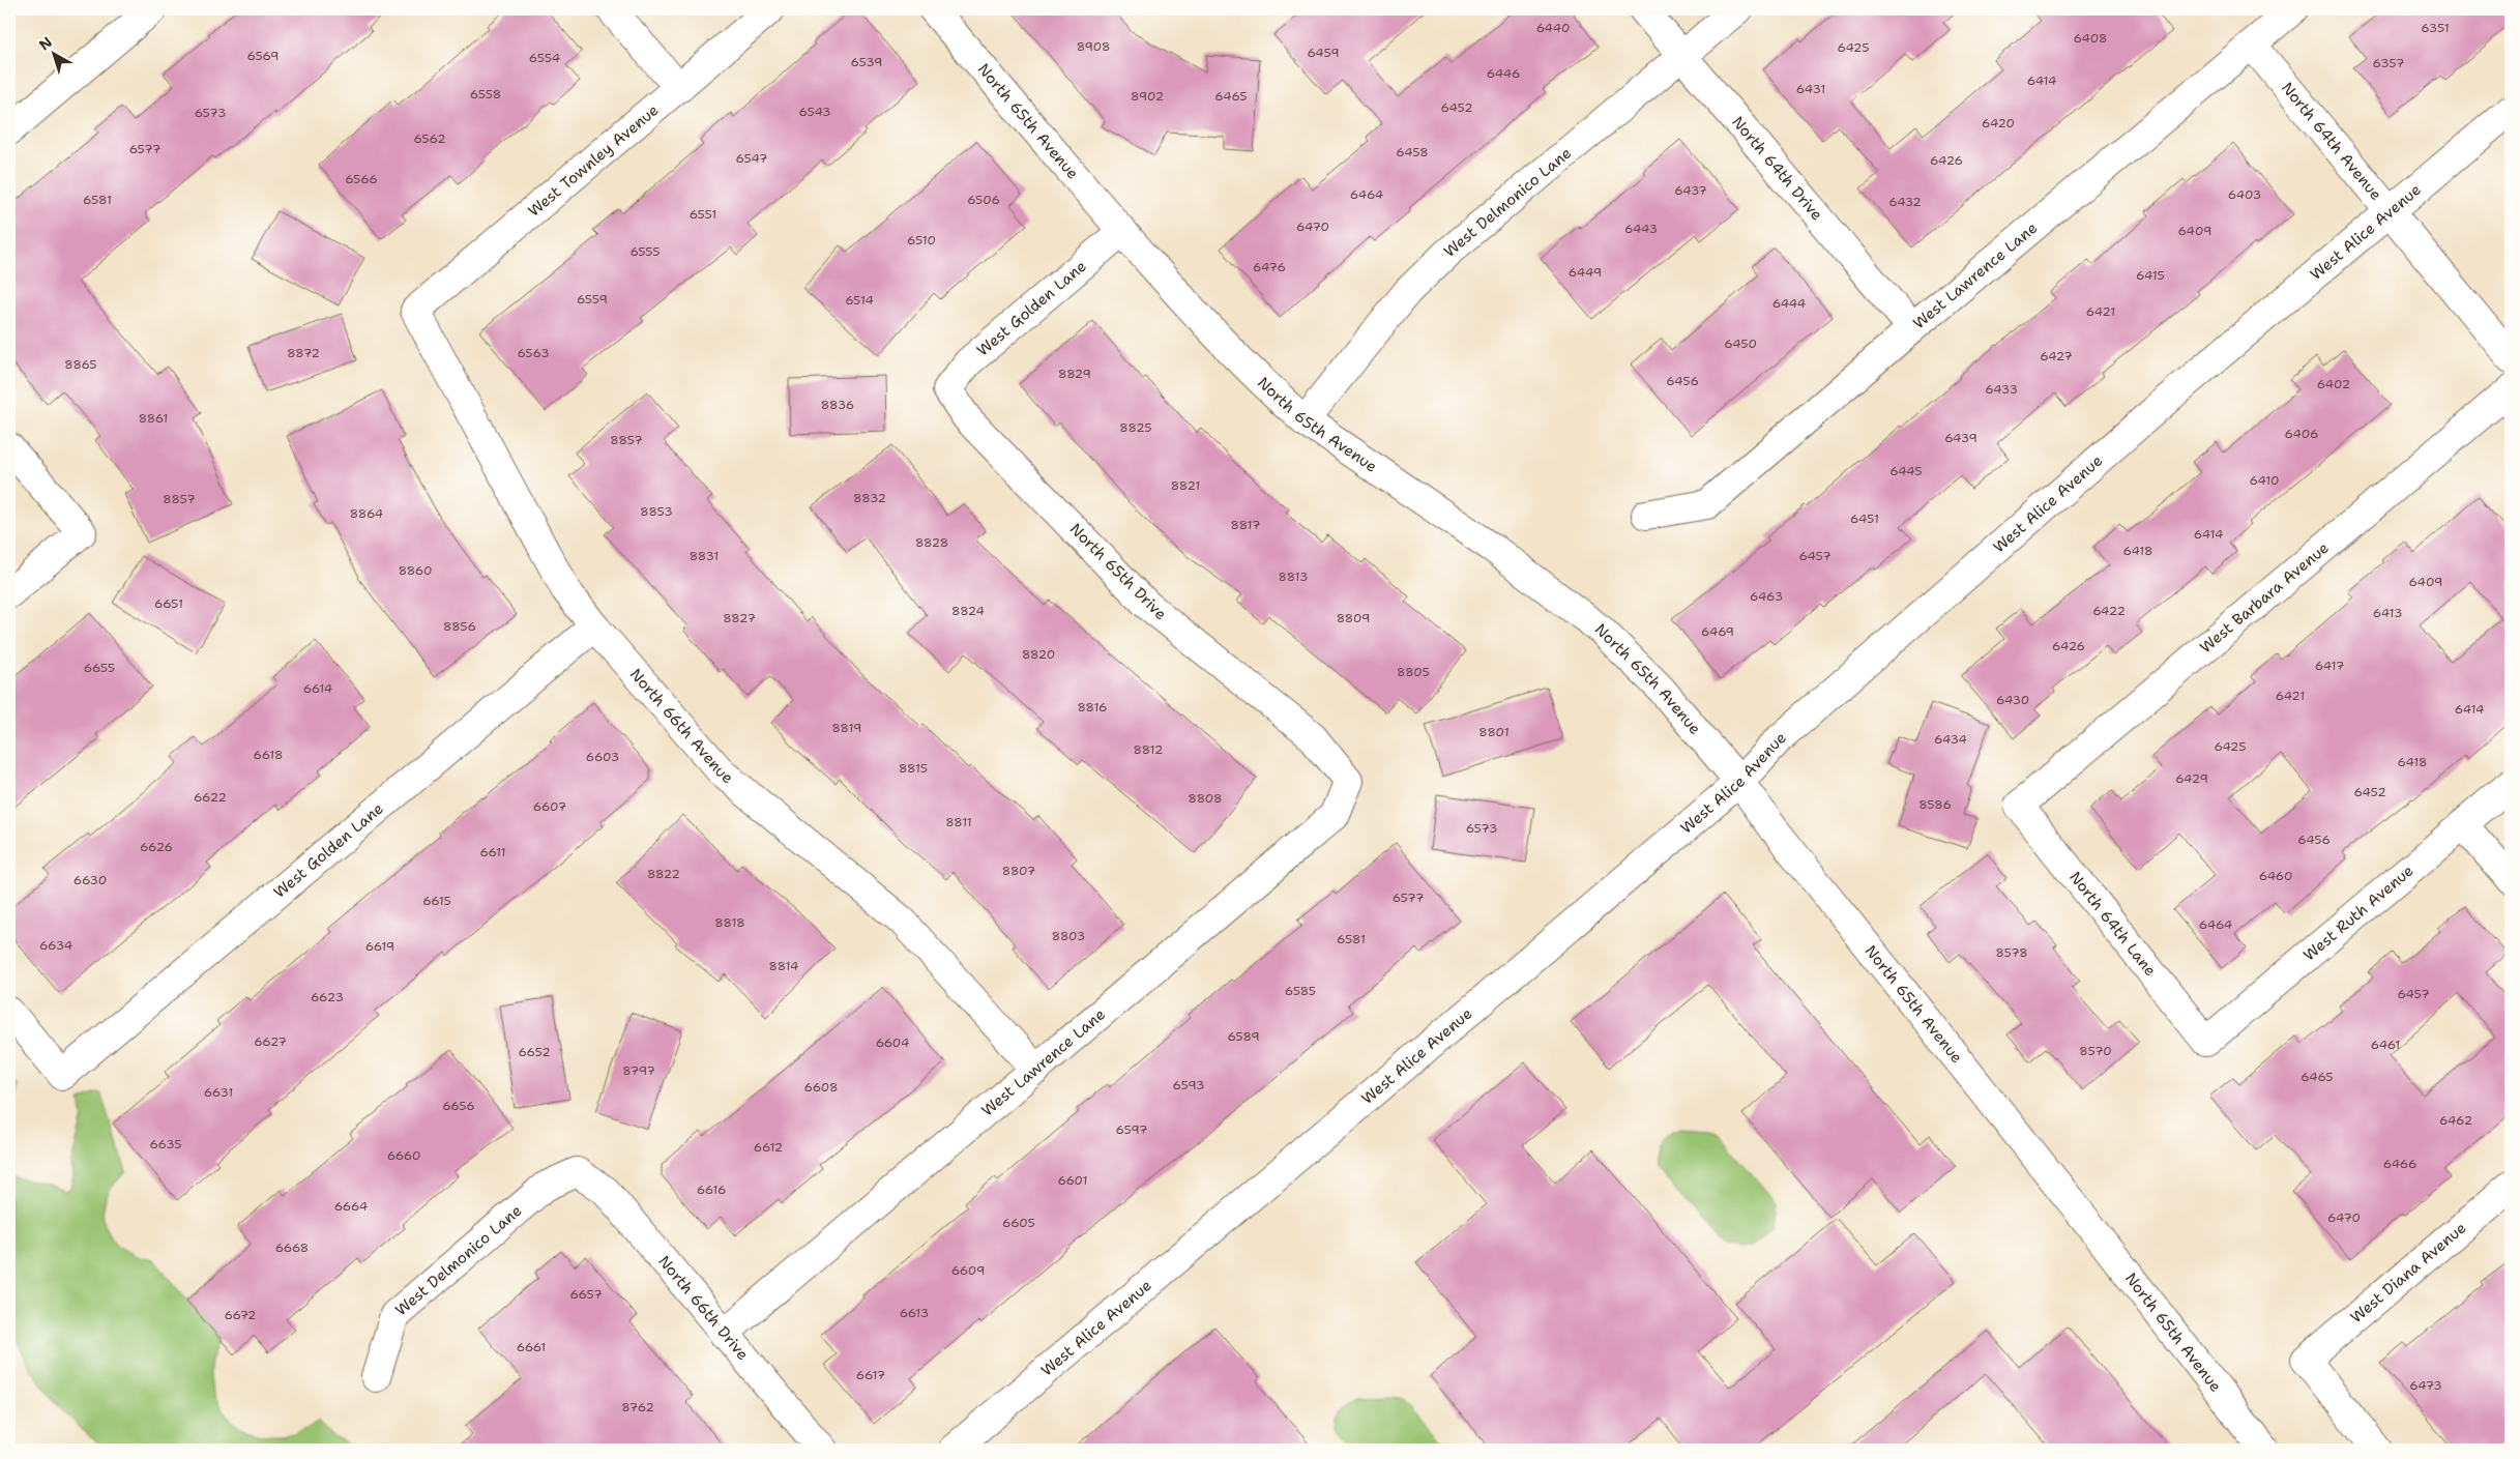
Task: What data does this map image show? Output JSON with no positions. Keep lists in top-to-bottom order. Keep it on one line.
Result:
{"streets":{"street":["North 65th Avenue","North 64th Avenue","West Townley Avenue","North 64th Drive","West Delmonico Lane","West Alice Avenue","West Lawrence Lane","West Golden Lane","North 65th Drive","West Barbara Avenue","North 66th Avenue","West Ruth Avenue","North 64th Lane","West Diana Avenue","North 66th Drive"]},"crossings":[["North 65th Avenue","West Delmonico Lane"],["North 65th Avenue","West Alice Avenue"],["North 65th Avenue","West Golden Lane"],["North 64th Avenue","West Alice Avenue"],["North 64th Avenue","West Lawrence Lane"],["West Townley Avenue","North 66th Avenue"],["North 64th Drive","West Delmonico Lane"],["North 64th Drive","West Lawrence Lane"],["West Delmonico Lane","North 66th Drive"],["West Lawrence Lane","North 65th Drive"],["West Lawrence Lane","North 66th Avenue"],["West Lawrence Lane","North 66th Drive"],["West Golden Lane","North 65th Drive"],["West Golden Lane","North 66th Avenue"],["West Barbara Avenue","North 64th Lane"],["West Ruth Avenue","North 64th Lane"]],"house_numbers":["6440","6351","6408","8908","6425","6459","6569","6554","6539","6357","6446","6414","6431","6558","8902","6465","6452","6543","6573","6420","6562","6577","6458","6547","6426","6566","6437","6464","6403","6581","6506","6432","6551","6470","6443","6409","6510","6555","6476","6449","6415","6559","6514","6444","6421","6450","8872","6563","6427","8865","8829","6456","6402","6433","8836","8861","8825","6406","6439","8857","6445","6410","8821","8832","8857","8853","8864","6451","8817","6414","8828","6418","8831","6457","8860","8813","6409","6463","6651","8824","6422","6413","8827","8809","8856","6469","6426","8820","6417","6655","8805","6614","6421","6430","8816","6414","8819","8801","6434","6425","8812","6618","6603","6418","8815","6429","6452","6622","8808","8586","6607","8811","6573","6456","6626","6611","8807","8822","6460","6630","6577","6615","8818","6464","8803","6581","6634","6619","8578","8814","6585","6457","6623","6589","6627","6604","6461","8570","6652","8797","6465","6593","6608","6631","6656","6462","6597","6635","6612","6660","6466","6601","6616","6664","6470","6605","6668","6609","6657","6613","6672","6661","6617","6473","8762"],"north":"top left"}
